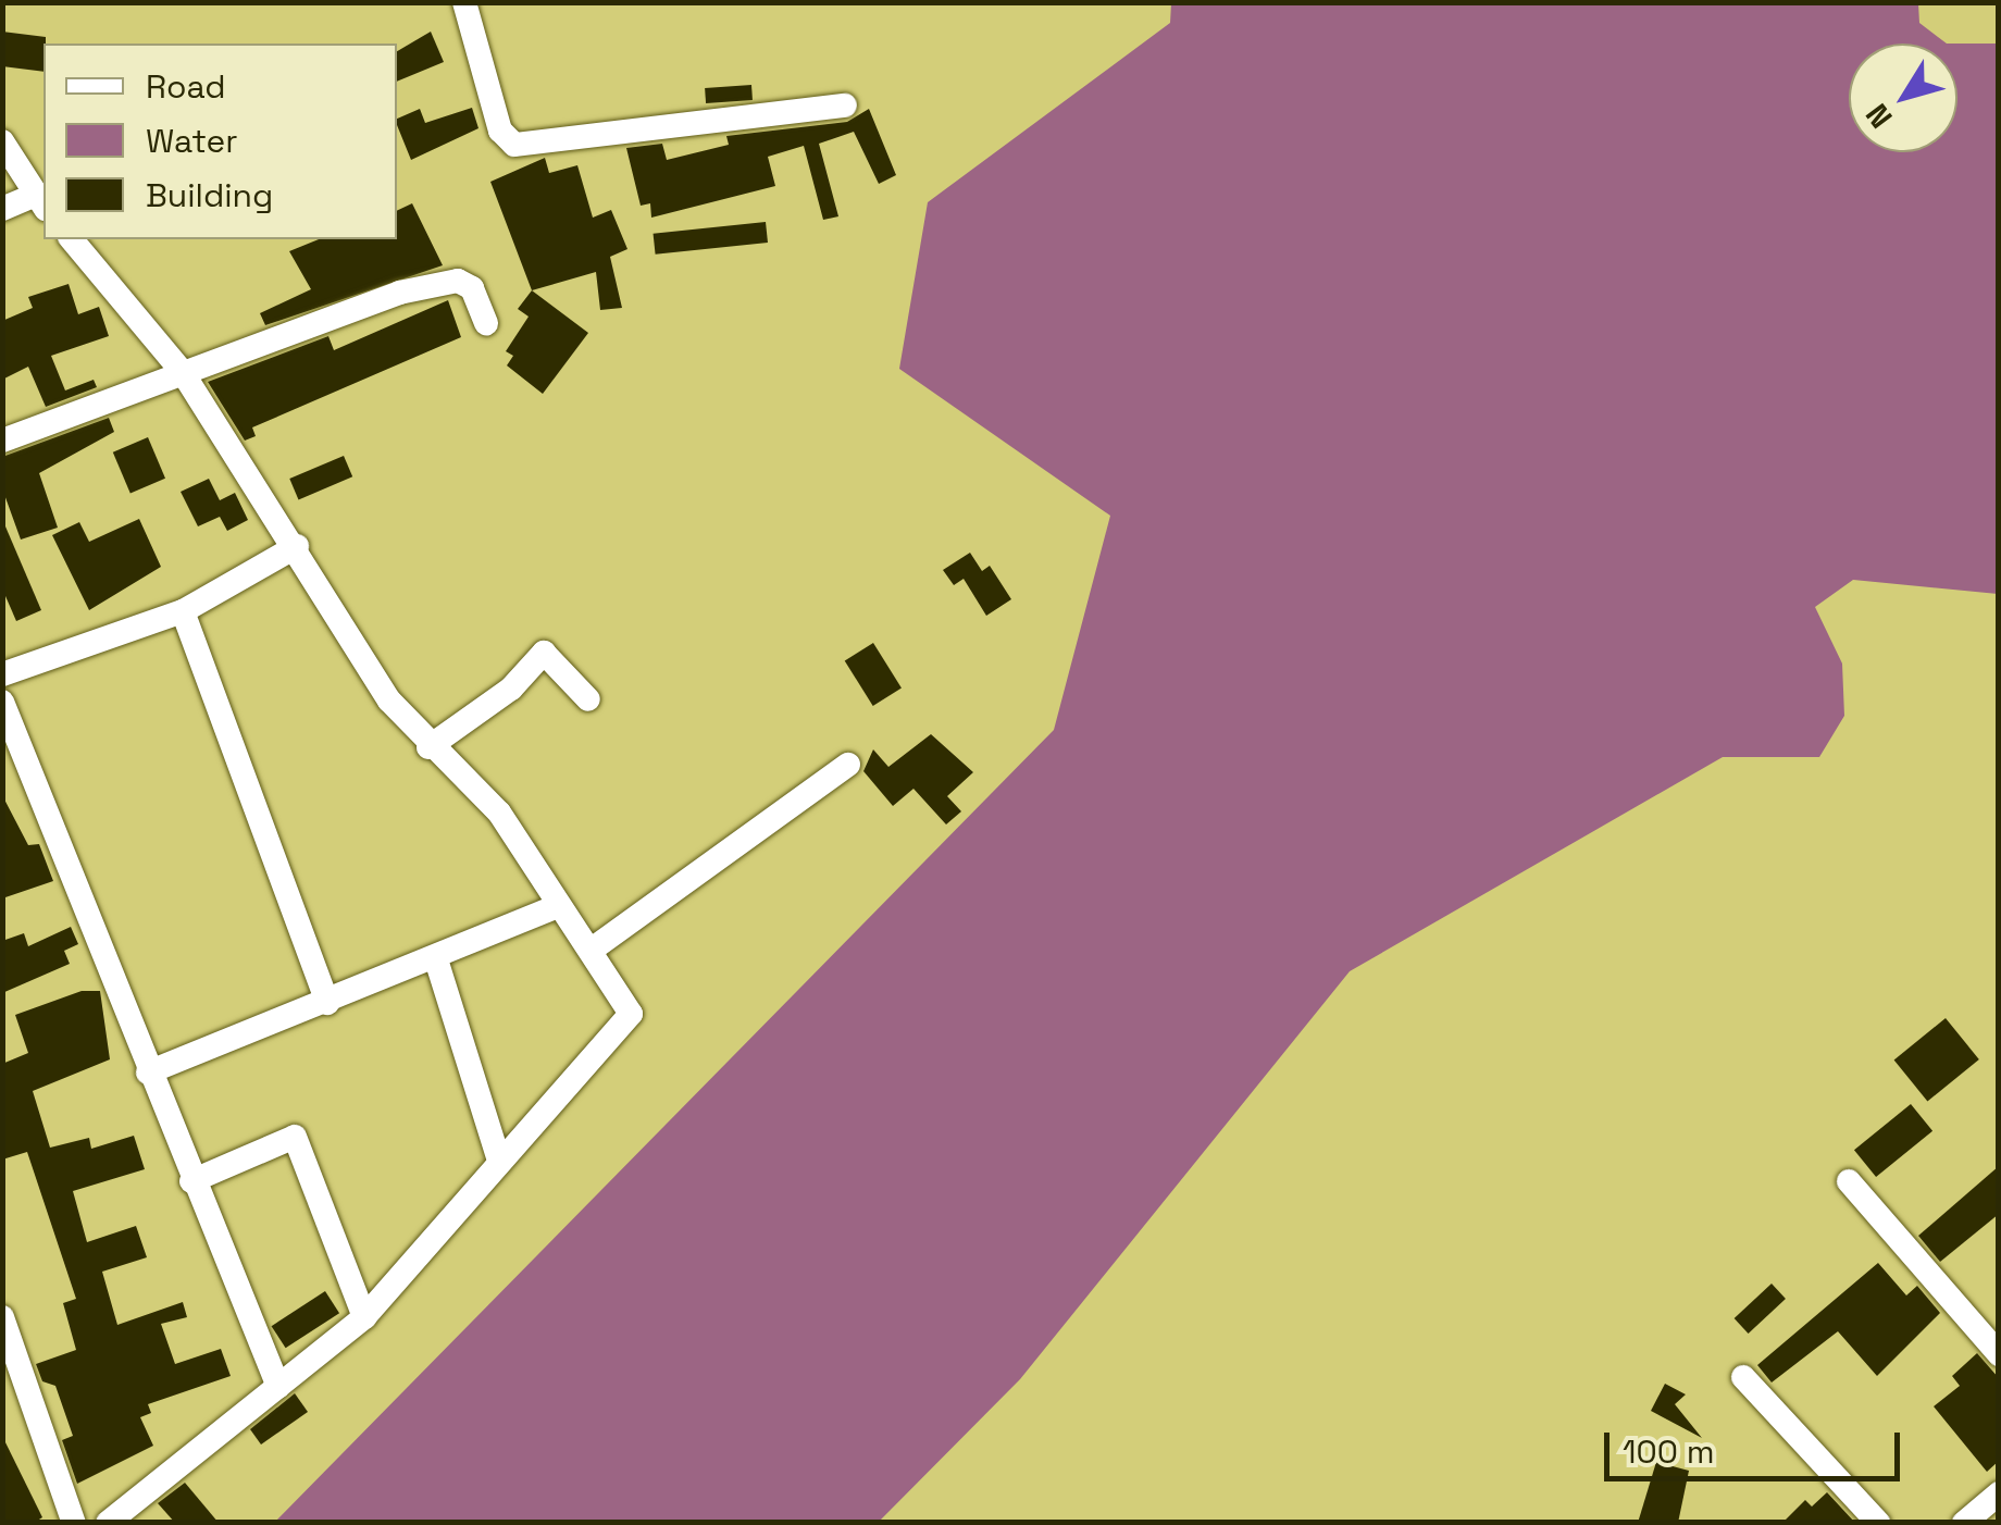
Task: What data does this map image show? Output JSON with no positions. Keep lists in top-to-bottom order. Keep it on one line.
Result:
{"legend":["Road","Water","Building"],"scale_bar":"100 m","north":"bottom left"}
